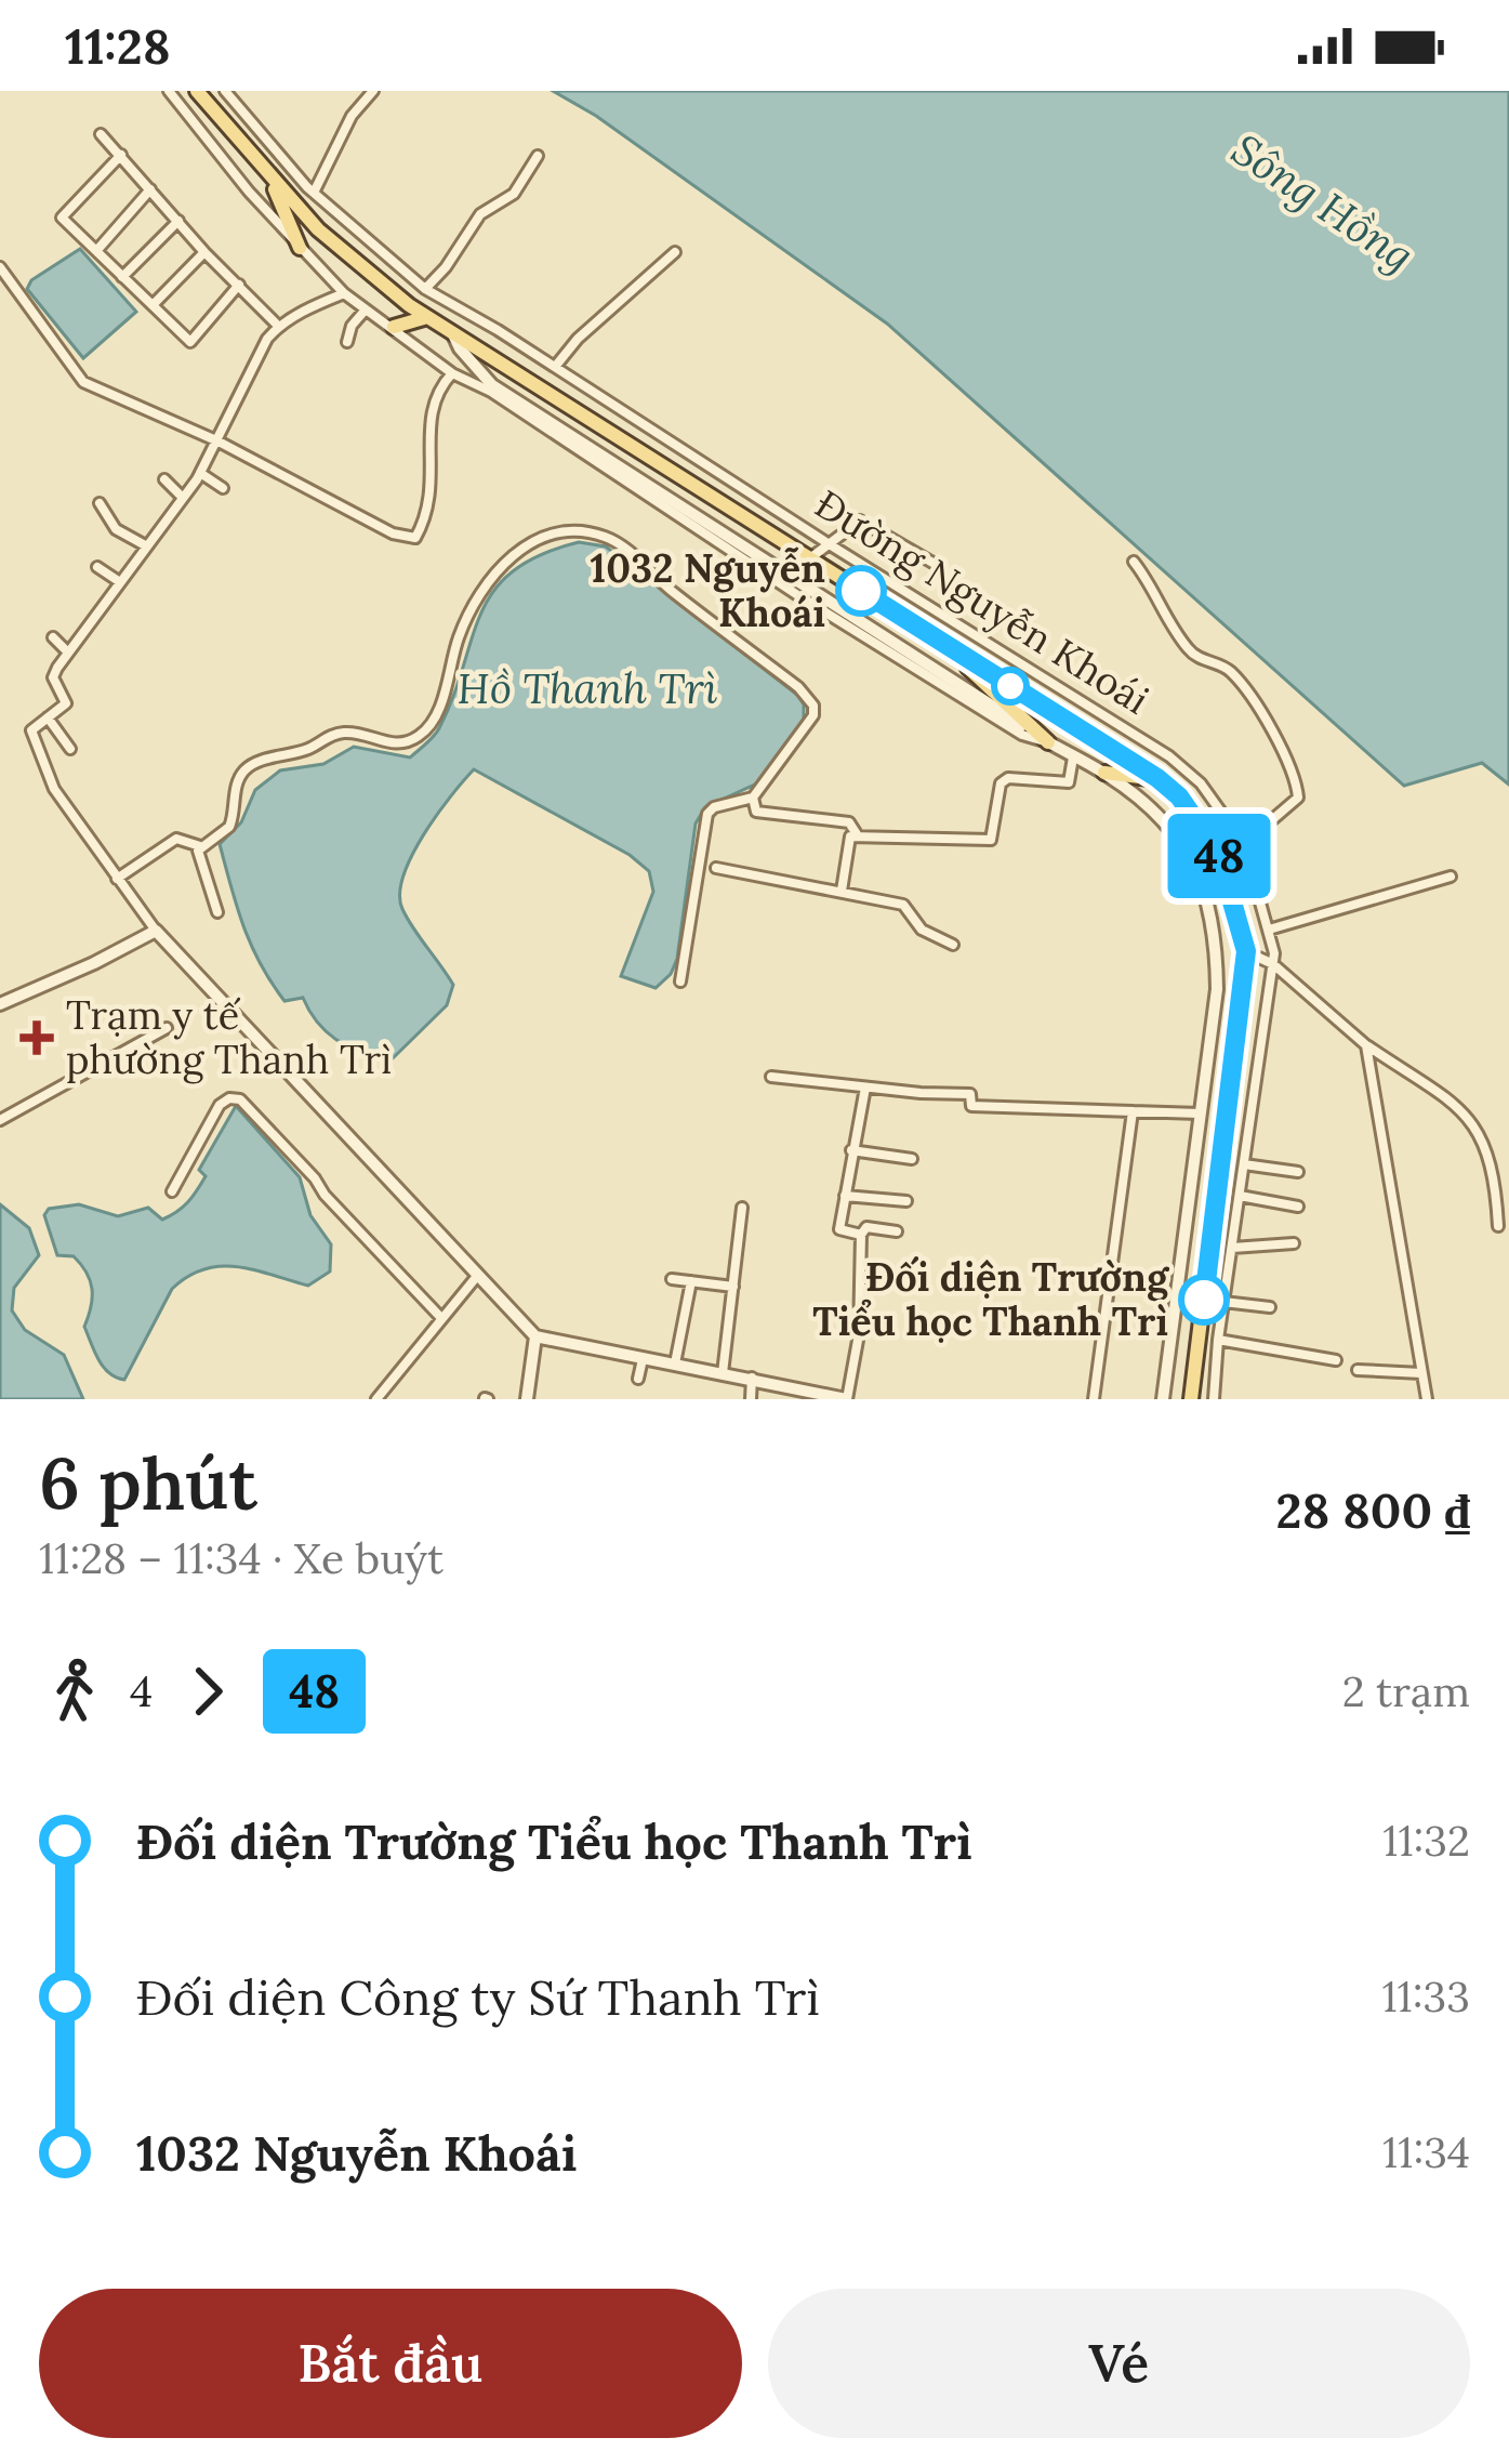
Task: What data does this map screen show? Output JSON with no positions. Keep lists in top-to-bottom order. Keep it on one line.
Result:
{"streets":{"main road":["Đường Nguyễn Khoái"]},"water":["Sông Hồng","Hồ Thanh Trì"],"places":{"other":["1032 Nguyễn Khoái","Đối diện Trường Tiểu học Thanh Trì"],"health":["Trạm y tế phường Thanh Trì"]},"lines":["bus line 48"],"page":{"status":"11:28","on_map":"48","heading":["6 phút","11:28 – 11:34 · Xe buýt","28 800 ₫"],"legs":["4","48","2 trạm"],"list":[{"name":"Đối diện Trường Tiểu học Thanh Trì","value":"11:32"},{"name":"Đối diện Công ty Sứ Thanh Trì","value":"11:33"},{"name":"1032 Nguyễn Khoái","value":"11:34"}],"buttons":["Bắt đầu","Vé"]}}
